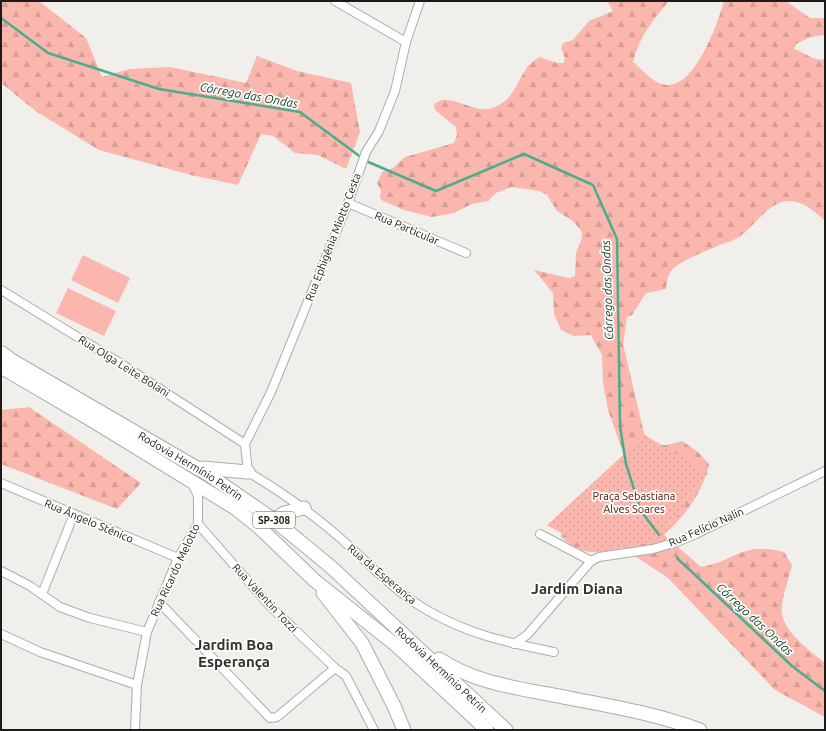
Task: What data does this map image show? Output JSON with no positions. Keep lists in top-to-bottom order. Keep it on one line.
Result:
{"streets":{"main road":["Rodovia Hermínio Petrin","SP-308"],"street":["Rua Particular","Rua Ephigênia Miotto Cesta","Rua Olga Leite Bolani","Rua Ângelo Stênico","Rua Felício Nalin","Rua Ricardo Melotto","Rua da Esperança","Rua Valentin Tozzi"]},"crossings":[["Rua Particular","Rua Ephigênia Miotto Cesta"],["Rua Ephigênia Miotto Cesta","Rua Olga Leite Bolani"],["Rua Ephigênia Miotto Cesta","Rua da Esperança"],["Rodovia Hermínio Petrin","Rua Ricardo Melotto"],["Rua Ângelo Stênico","Rua Ricardo Melotto"],["Rua Ricardo Melotto","Rua Valentin Tozzi"]],"districts":["Jardim Diana","Jardim Boa Esperança"],"water":["Córrego das Ondas"],"parks":["Praça Sebastiana Alves Soares"]}
